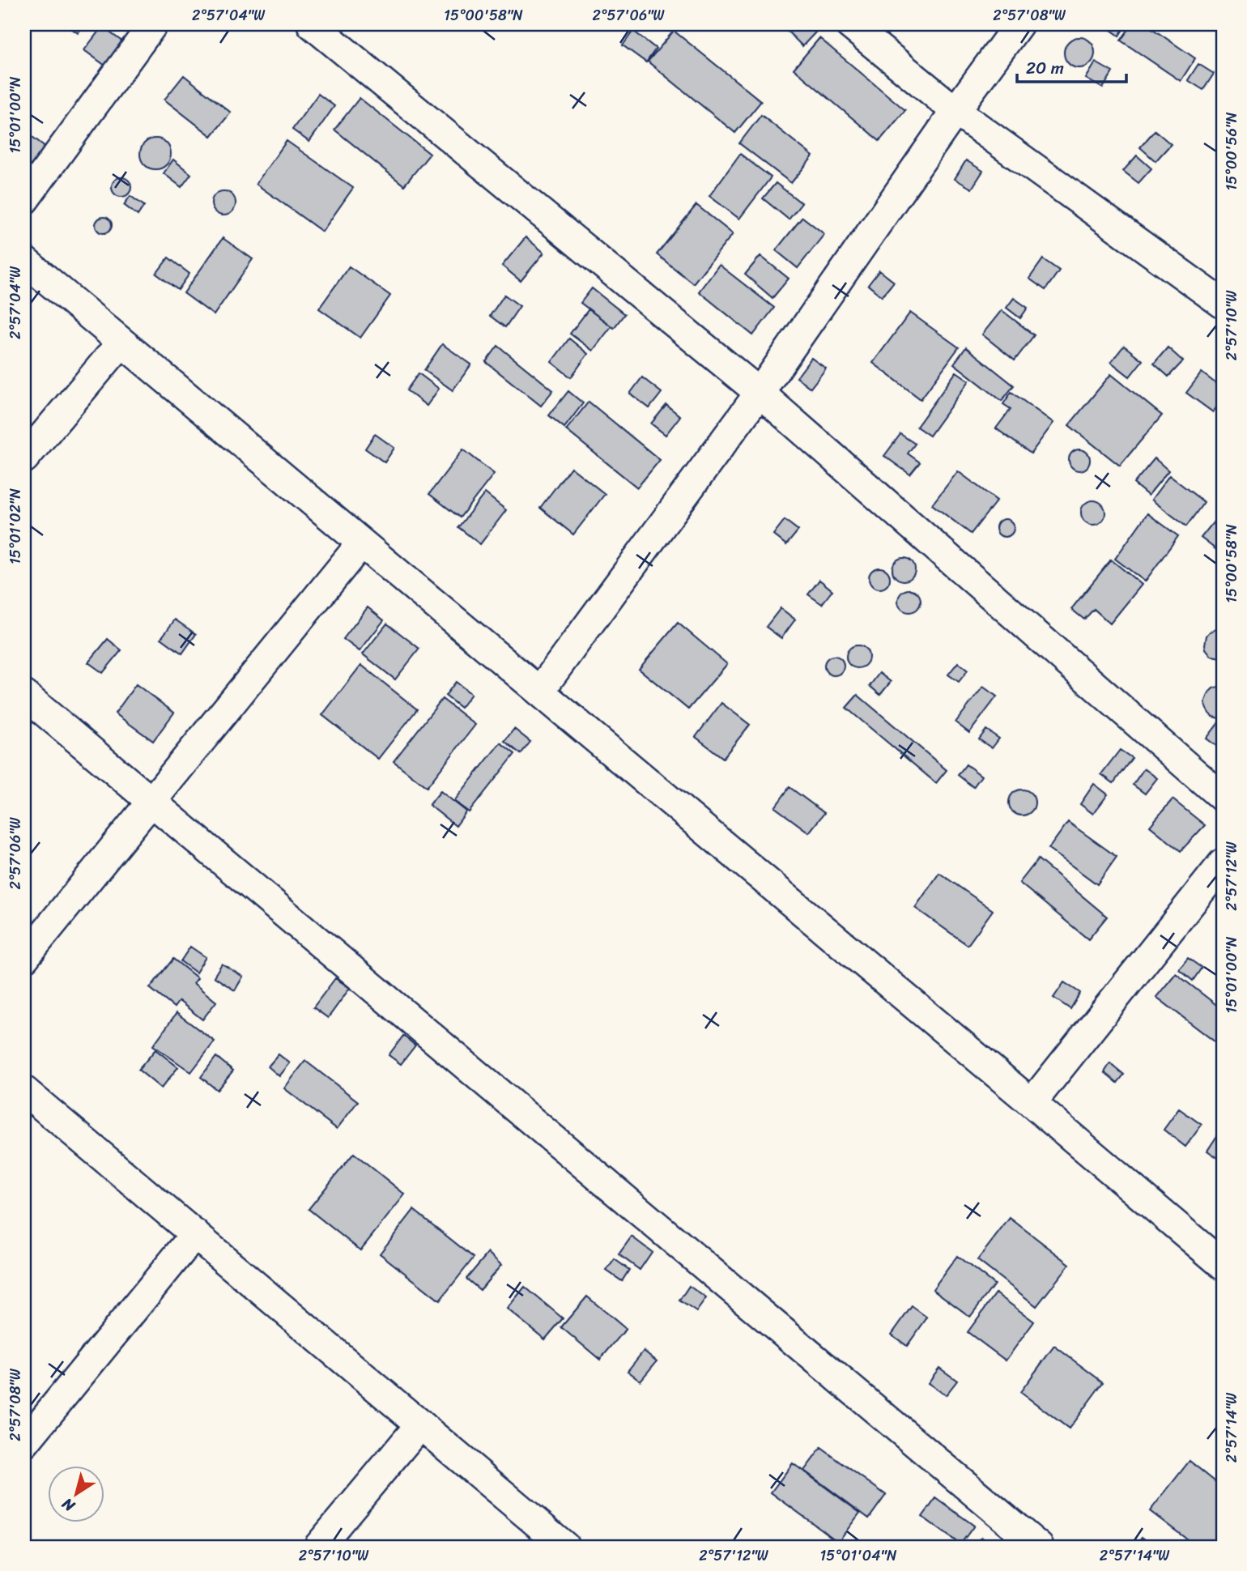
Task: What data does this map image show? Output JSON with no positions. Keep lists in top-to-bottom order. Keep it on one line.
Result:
{"scale_bar":"20 m","north":"bottom left","coordinates":["2°57'04\"W","15°00'58\"N","2°57'06\"W","2°57'08\"W","15°01'00\"N","15°00'56\"N","2°57'10\"W","15°01'02\"N","2°57'12\"W","2°57'14\"W","15°01'04\"N"]}
